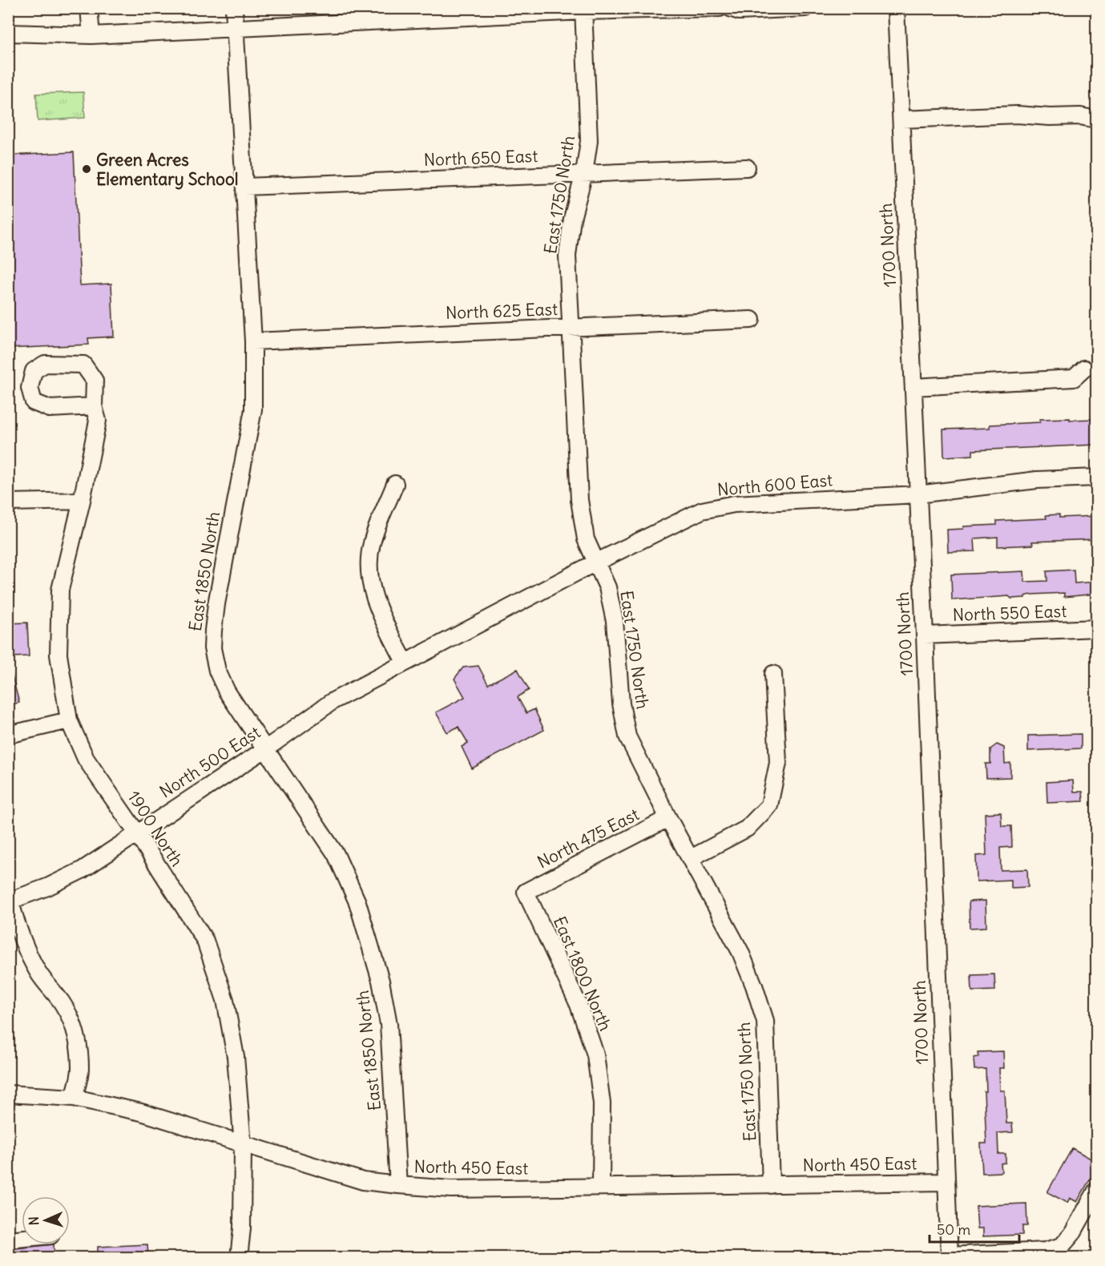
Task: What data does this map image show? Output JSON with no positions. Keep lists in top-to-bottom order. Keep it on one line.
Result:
{"streets":{"street":["North 650 East","East 1750 North","1700 North","North 625 East","North 600 East","East 1850 North","North 550 East","North 500 East","1900 North","North 475 East","East 1800 North","North 450 East"]},"crossings":[["North 650 East","East 1750 North"],["North 650 East","East 1850 North"],["East 1750 North","North 625 East"],["East 1750 North","North 600 East"],["East 1750 North","North 475 East"],["East 1750 North","North 450 East"],["1700 North","North 600 East"],["1700 North","North 550 East"],["1700 North","North 450 East"],["North 625 East","East 1850 North"],["North 600 East","North 500 East"],["East 1850 North","North 500 East"],["East 1850 North","North 450 East"],["North 500 East","1900 North"],["1900 North","North 450 East"],["North 475 East","East 1800 North"],["East 1800 North","North 450 East"]],"places":["Green Acres Elementary School"],"scale_bar":"50 m","north":"left"}
